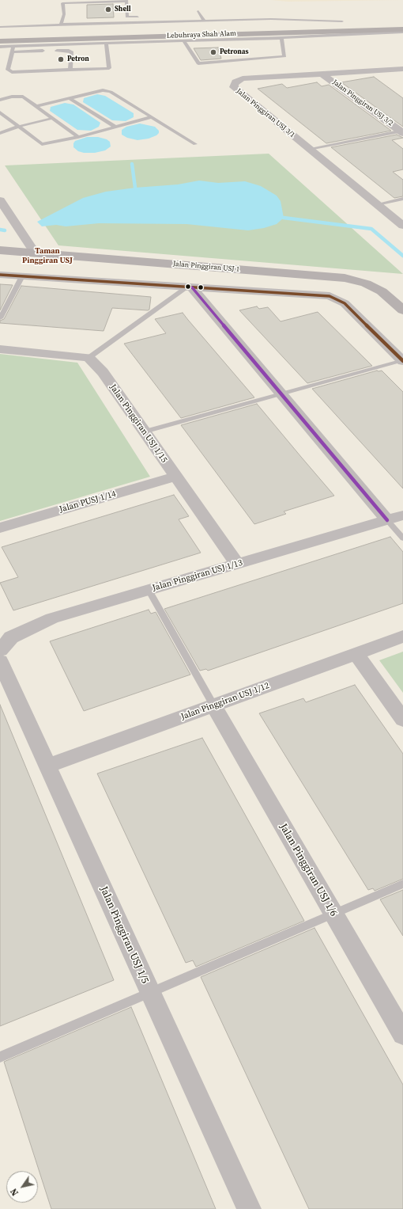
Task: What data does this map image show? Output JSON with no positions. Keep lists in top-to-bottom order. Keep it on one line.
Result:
{"streets":{"highway":["Lebuhraya Shah Alam"],"street":["Jalan Pinggiran USJ 3/2","Jalan Pinggiran USJ 3/1","Jalan Pinggiran USJ 1","Jalan Pinggiran USJ 1/15","Jalan PUSJ 1/14","Jalan Pinggiran USJ 1/13","Jalan Pinggiran USJ 1/12","Jalan Pinggiran USJ 1/6","Jalan Pinggiran USJ 1/5"]},"crossings":[["Jalan Pinggiran USJ 3/2","Jalan Pinggiran USJ 3/1"],["Jalan Pinggiran USJ 1/15","Jalan PUSJ 1/14"],["Jalan Pinggiran USJ 1/15","Jalan Pinggiran USJ 1/13"],["Jalan Pinggiran USJ 1/12","Jalan Pinggiran USJ 1/6"],["Jalan Pinggiran USJ 1/12","Jalan Pinggiran USJ 1/5"]],"districts":["Taman Pinggiran USJ"],"places":["Shell","Petronas","Petron"],"north":"bottom left"}
